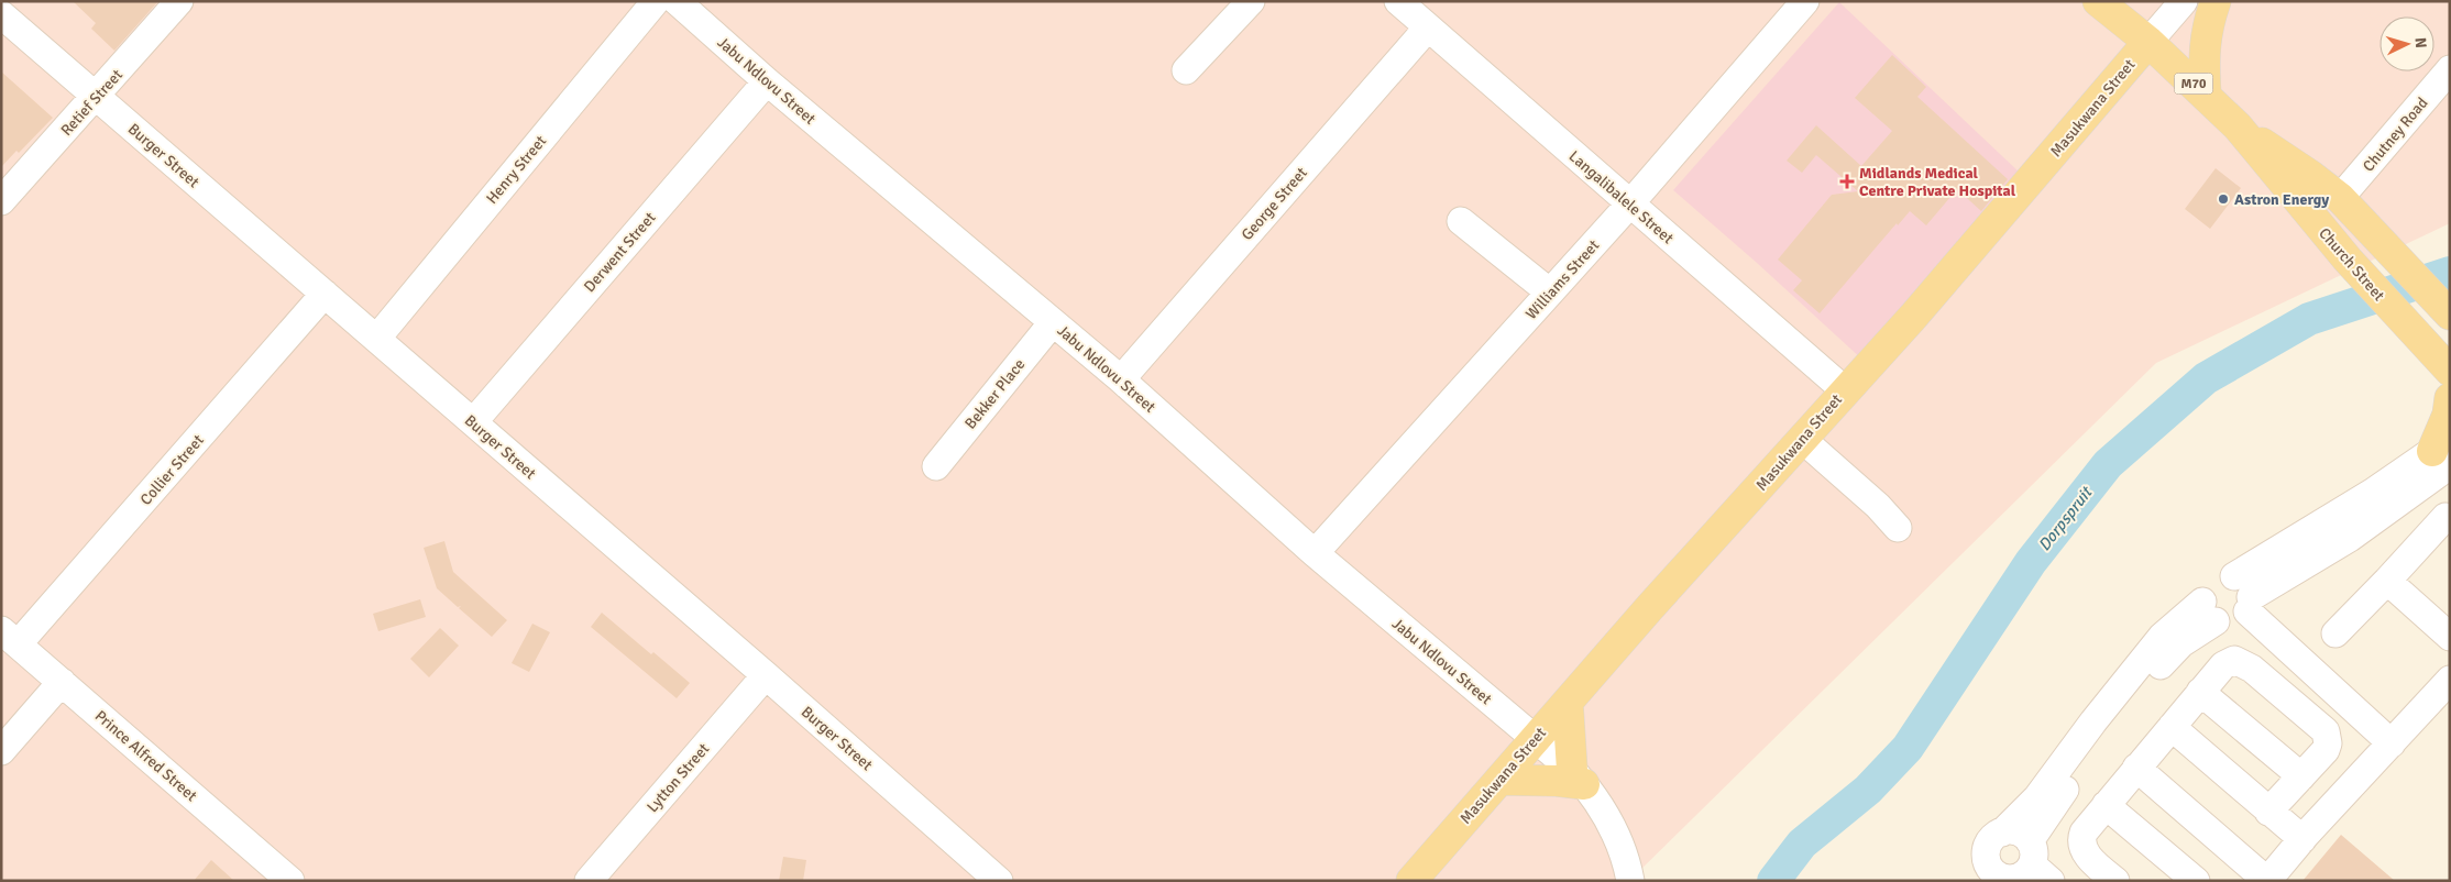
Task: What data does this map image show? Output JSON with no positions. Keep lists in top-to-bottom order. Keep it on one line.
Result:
{"streets":{"main road":["M70","Masukwana Street","Church Street"],"street":["Jabu Ndlovu Street","Retief Street","Chutney Road","Burger Street","Henry Street","Langalibalele Street","George Street","Derwent Street","Williams Street","Bekker Place","Collier Street","Prince Alfred Street","Lytton Street"]},"crossings":[["Jabu Ndlovu Street","Masukwana Street"],["Jabu Ndlovu Street","George Street"],["Jabu Ndlovu Street","Derwent Street"],["Jabu Ndlovu Street","Williams Street"],["Jabu Ndlovu Street","Bekker Place"],["Retief Street","Burger Street"],["Masukwana Street","Langalibalele Street"],["Masukwana Street","Church Street"],["Chutney Road","Church Street"],["Burger Street","Henry Street"],["Burger Street","Derwent Street"],["Burger Street","Collier Street"],["Burger Street","Lytton Street"],["Langalibalele Street","George Street"],["Langalibalele Street","Williams Street"],["Collier Street","Prince Alfred Street"]],"water":["Dorpspruit"],"places":{"health":["Midlands Medical Centre Private Hospital"],"other":["Astron Energy"]},"north":"right"}
